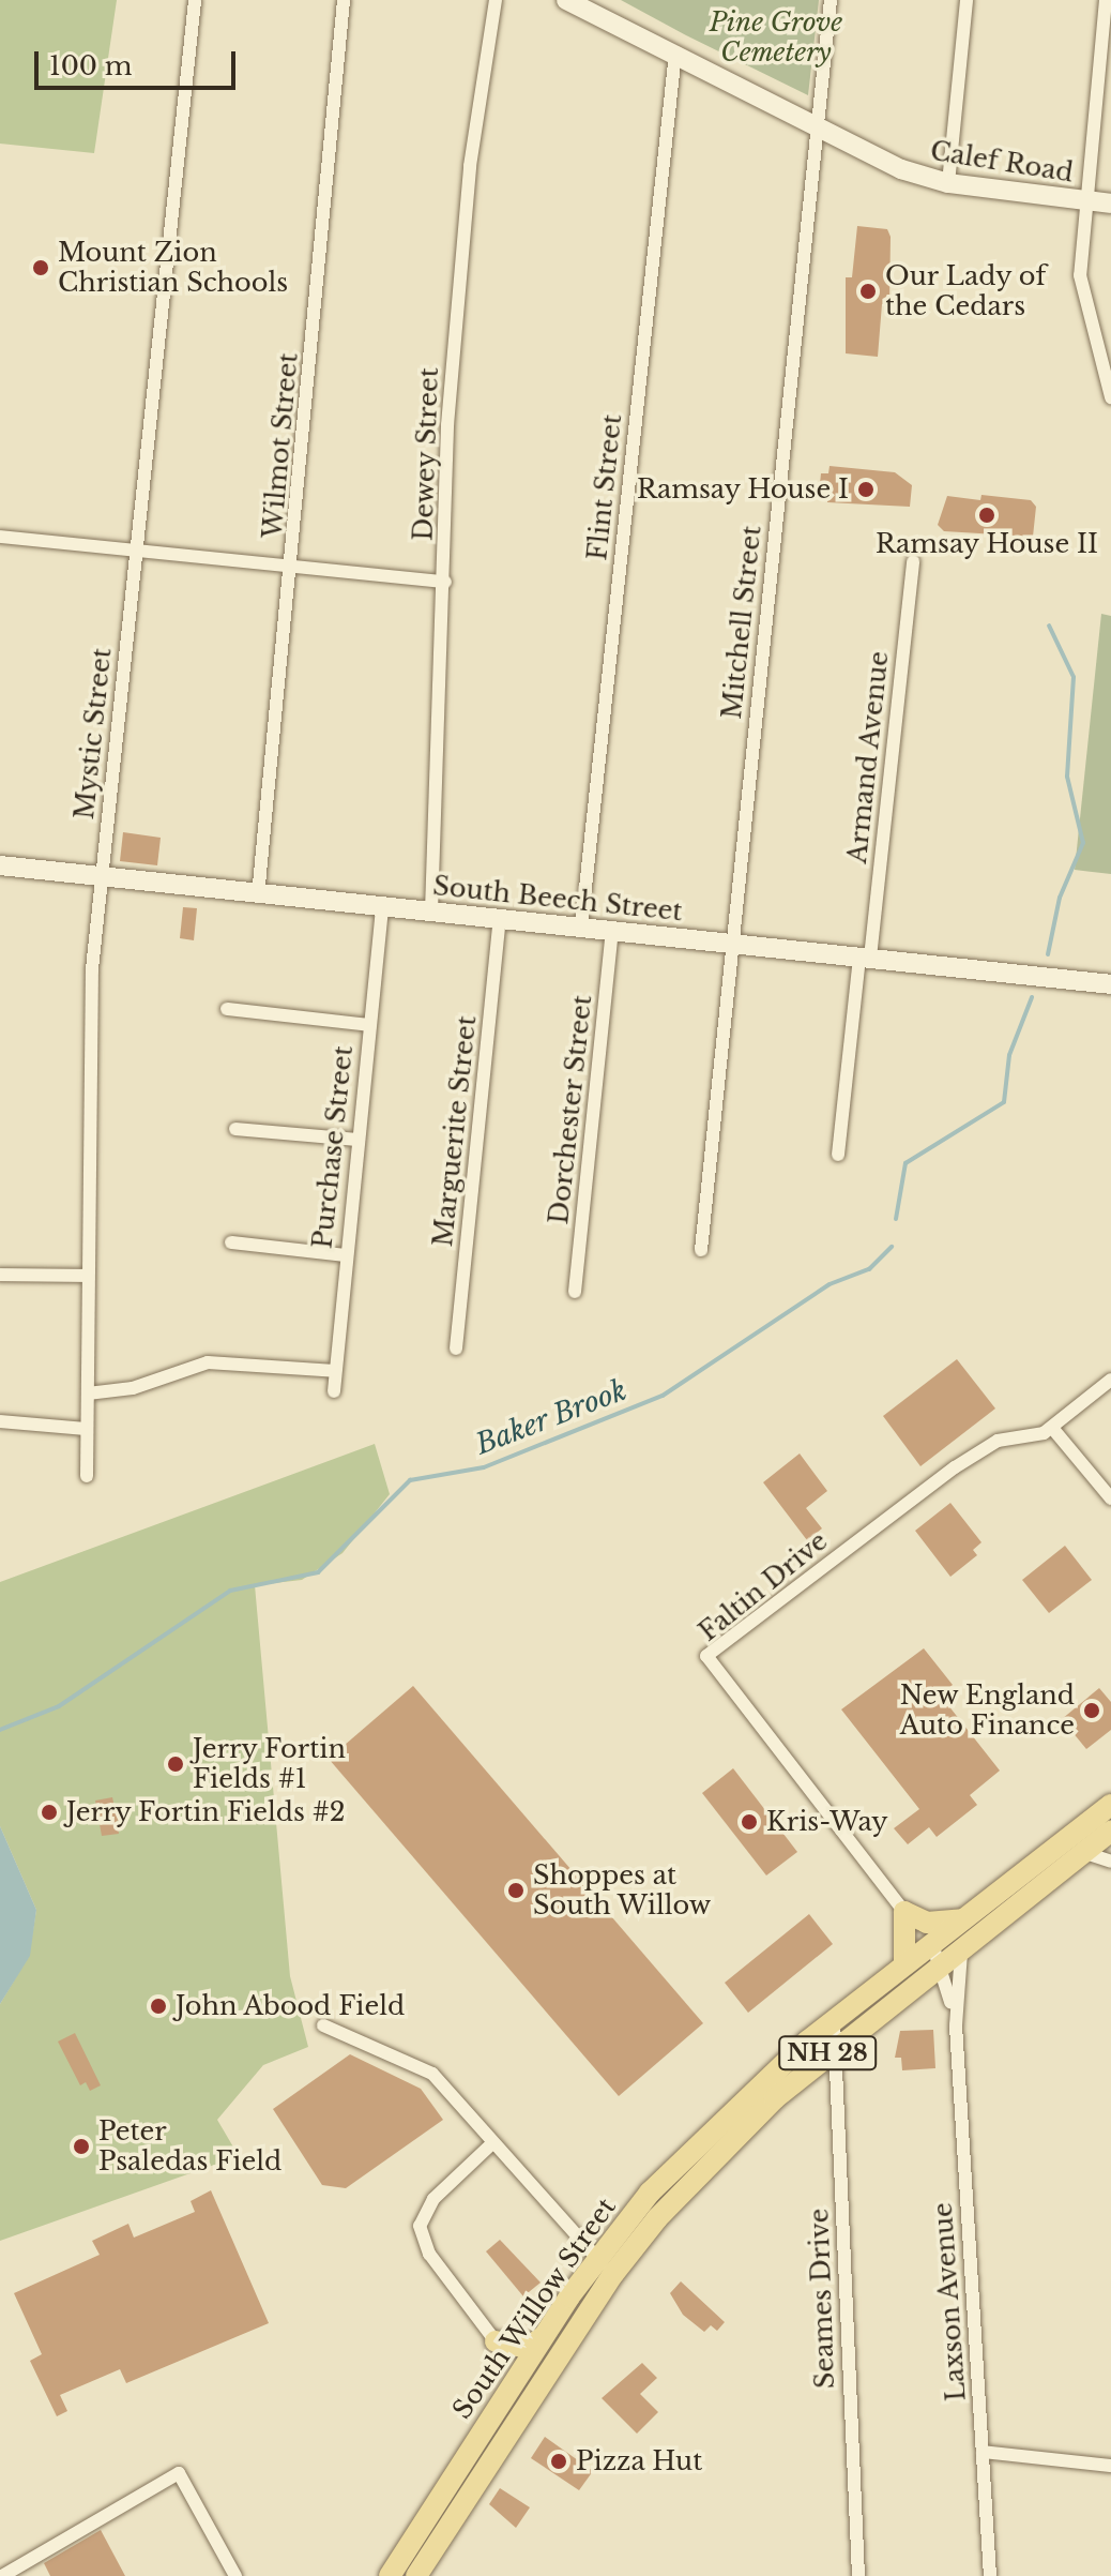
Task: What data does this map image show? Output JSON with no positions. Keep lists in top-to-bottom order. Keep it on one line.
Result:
{"streets":{"main road":["NH 28","South Willow Street"],"street":["Calef Road","Wilmot Street","Dewey Street","Flint Street","Mitchell Street","Mystic Street","Armand Avenue","South Beech Street","Dorchester Street","Marguerite Street","Purchase Street","Faltin Drive","Seames Drive","Laxson Avenue"]},"crossings":[["Calef Road","Flint Street"],["Calef Road","Mitchell Street"],["Wilmot Street","South Beech Street"],["Dewey Street","South Beech Street"],["Flint Street","South Beech Street"],["Mitchell Street","South Beech Street"],["Mystic Street","South Beech Street"],["Armand Avenue","South Beech Street"],["South Beech Street","Dorchester Street"],["South Beech Street","Marguerite Street"],["South Beech Street","Purchase Street"],["Seames Drive","South Willow Street"],["Laxson Avenue","South Willow Street"]],"water":["Baker Brook"],"parks":["Pine Grove Cemetery"],"places":["Mount Zion Christian Schools","Our Lady of the Cedars","Ramsay House I","Ramsay House II","New England Auto Finance","Jerry Fortin Fields #1","Jerry Fortin Fields #2","Kris-Way","Shoppes at South Willow","John Abood Field","Peter Psaledas Field","Pizza Hut"],"scale_bar":"100 m"}
